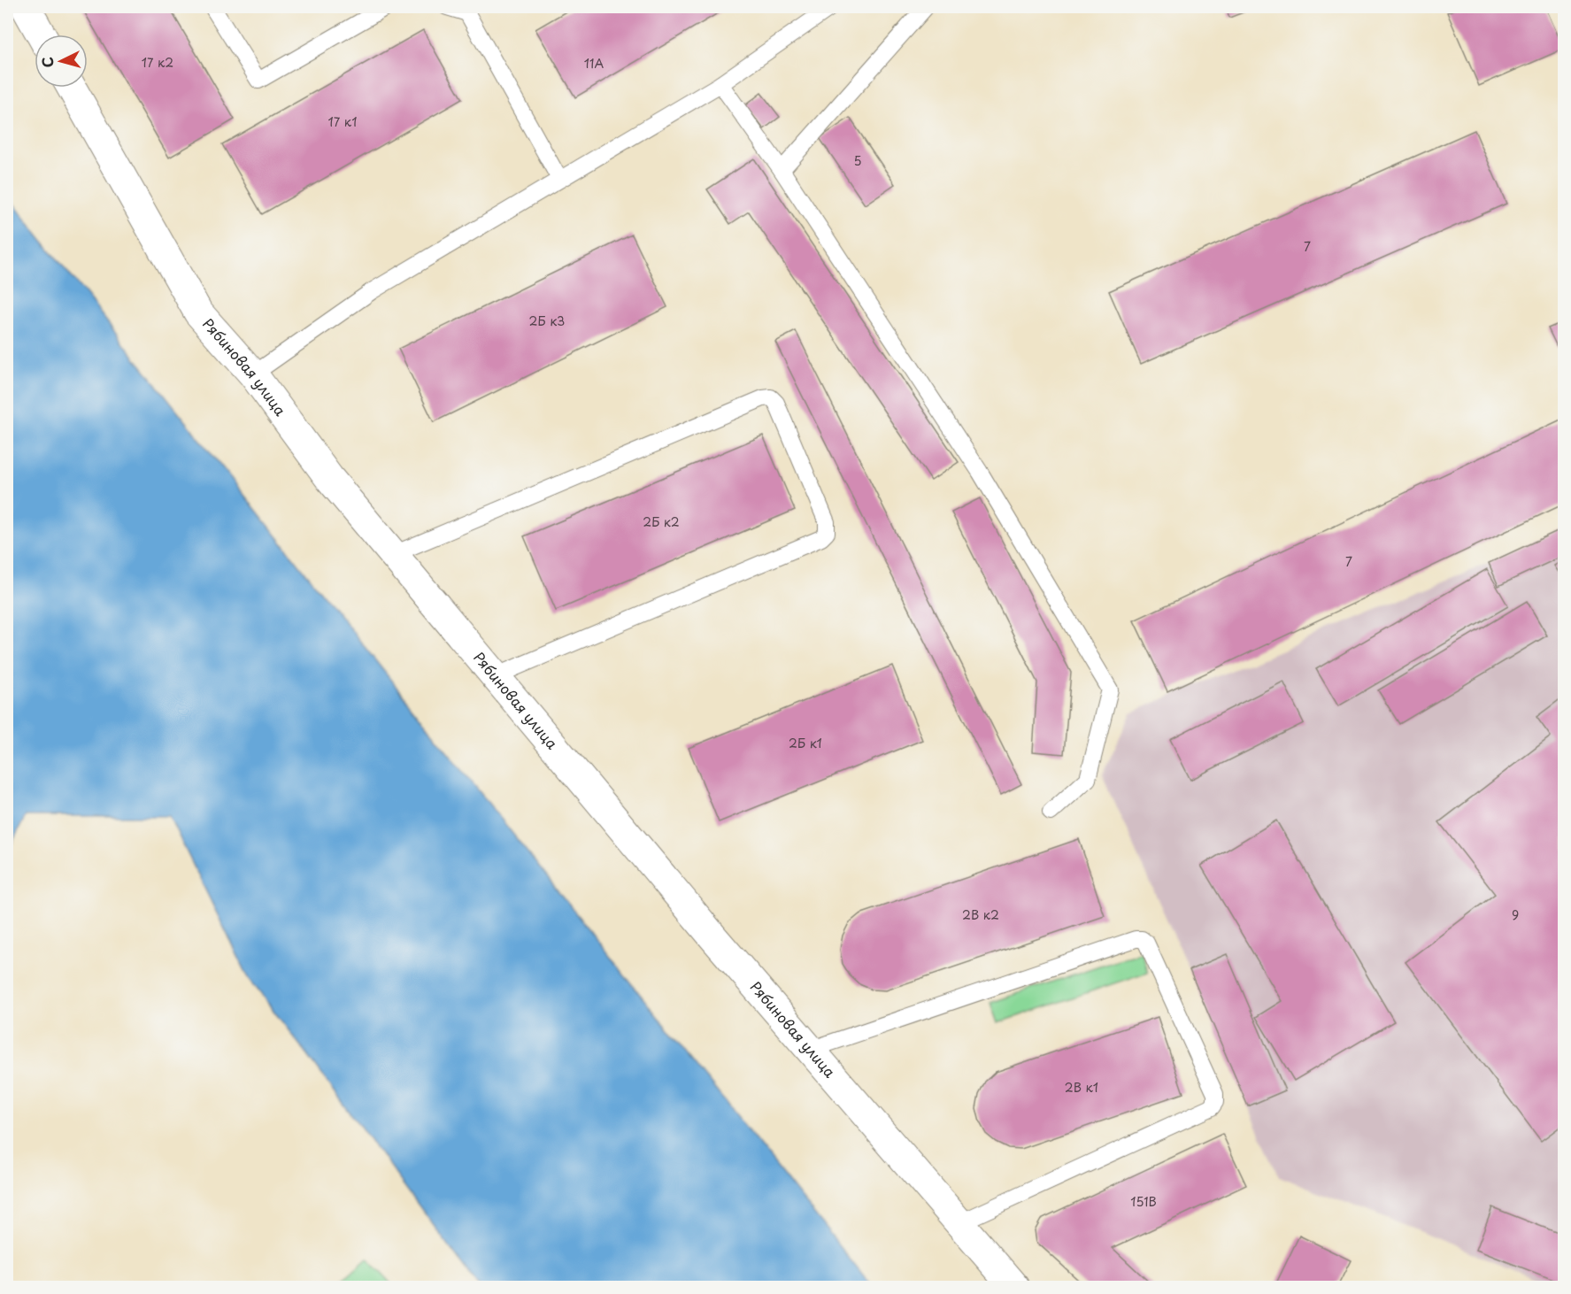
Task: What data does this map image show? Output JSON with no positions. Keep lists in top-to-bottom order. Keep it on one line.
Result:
{"streets":{"street":["Рябиновая улица"]},"house_numbers":["17 к2","11А","17 к1","5","7","2Б к3","2Б к2","7","2Б к1","2В к2","9","2В к1","151В"],"north":"left"}
